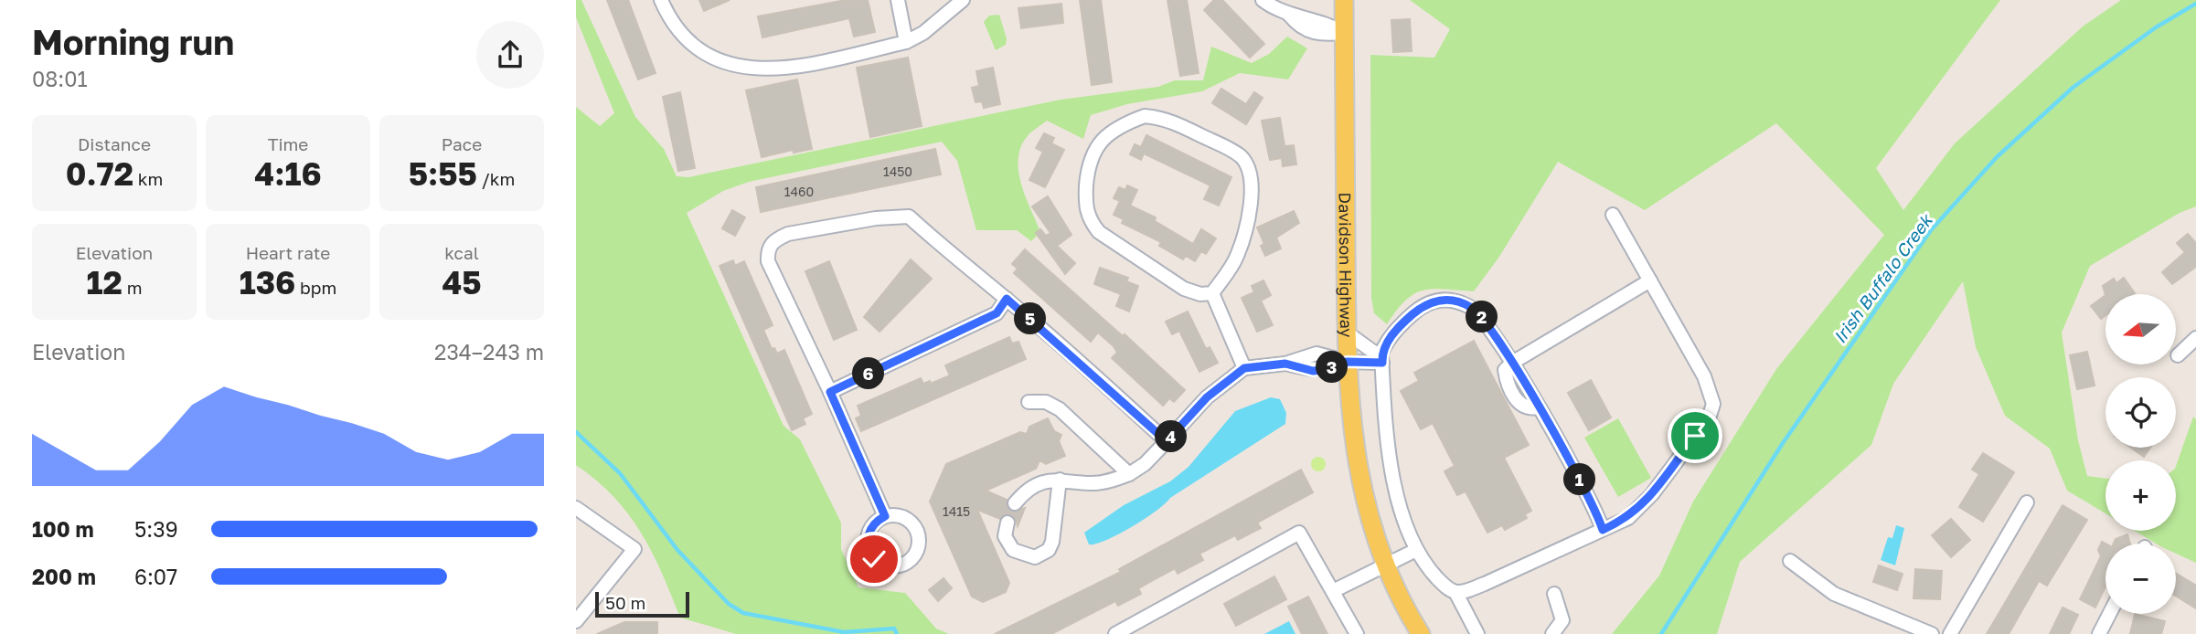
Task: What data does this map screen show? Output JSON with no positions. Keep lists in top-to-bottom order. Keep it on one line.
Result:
{"streets":{"main road":["Davidson Highway"]},"water":["Irish Buffalo Creek"],"house_numbers":["1450","1460","1415"],"scale_bar":"50 m","north":"left","page":{"heading":["Morning run","08:01"],"stats":[["Distance","0.72 km"],["Time","4:16"],["Pace","5:55 /km"],["Elevation","12 m"],["Heart rate","136 bpm"],["kcal","45"]],"map_buttons":["+","−"],"pins":["2","5","3","6","4","1"],"chart":["Elevation","234–243 m"],"list":[{"name":"100 m","note":"5:39"},{"name":"200 m","note":"6:07"}],"scale":"50 m"}}
